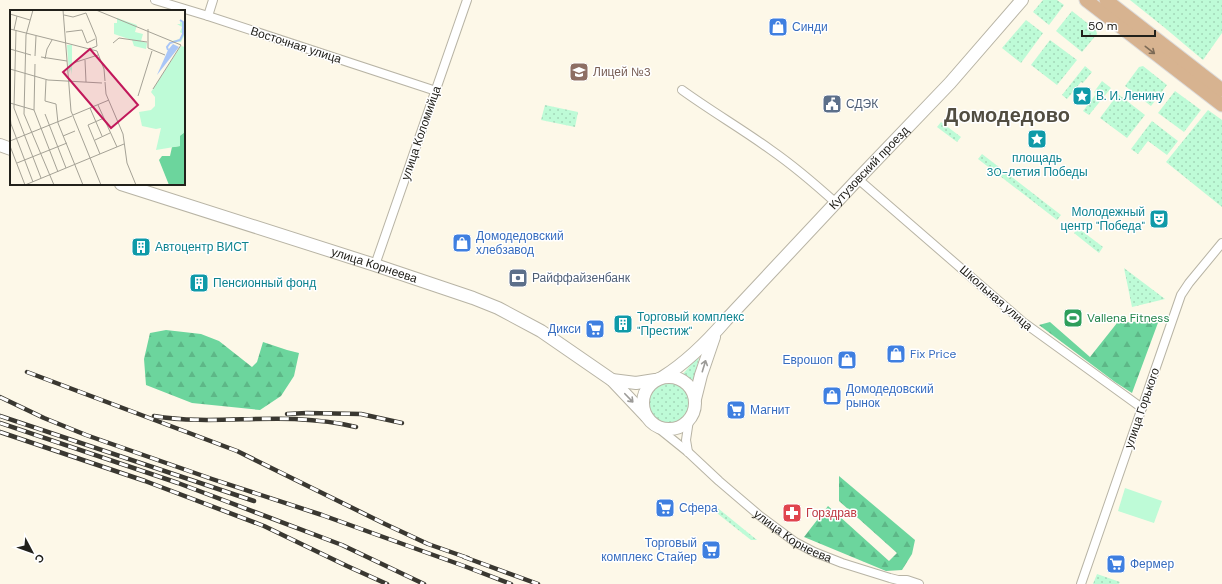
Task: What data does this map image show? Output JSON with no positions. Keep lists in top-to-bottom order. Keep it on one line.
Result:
{"streets":{"street":["Восточная улица","улица Коломийца","Кутузовский проезд","улица Корнеева","Школьная улица","улица Горького"]},"crossings":[["Восточная улица","улица Коломийца"],["улица Коломийца","улица Корнеева"],["Кутузовский проезд","Школьная улица"],["Школьная улица","улица Горького"]],"districts":["Домодедово"],"places":{"shop":["Синди","Домодедовский хлебзавод","Fix Price","Еврошоп","Домодедовский рынок"],"school or university":["Лицей №3"],"place":["В. И. Ленину","площадь 30-летия Победы"],"public building":["СДЭК"],"theatre":["Молодежный центр \"Победа\""],"building":["Автоцентр ВИСТ","Пенсионный фонд","Торговый комплекс \"Престиж\""],"bank":["Райффайзенбанк"],"sports":["Vallena Fitness"],"supermarket":["Дикси","Магнит","Сфера","Торговый комплекс Стайер","Фермер"],"pharmacy":["Горздрав"]},"scale_bar":"50 m","north":"bottom right"}
